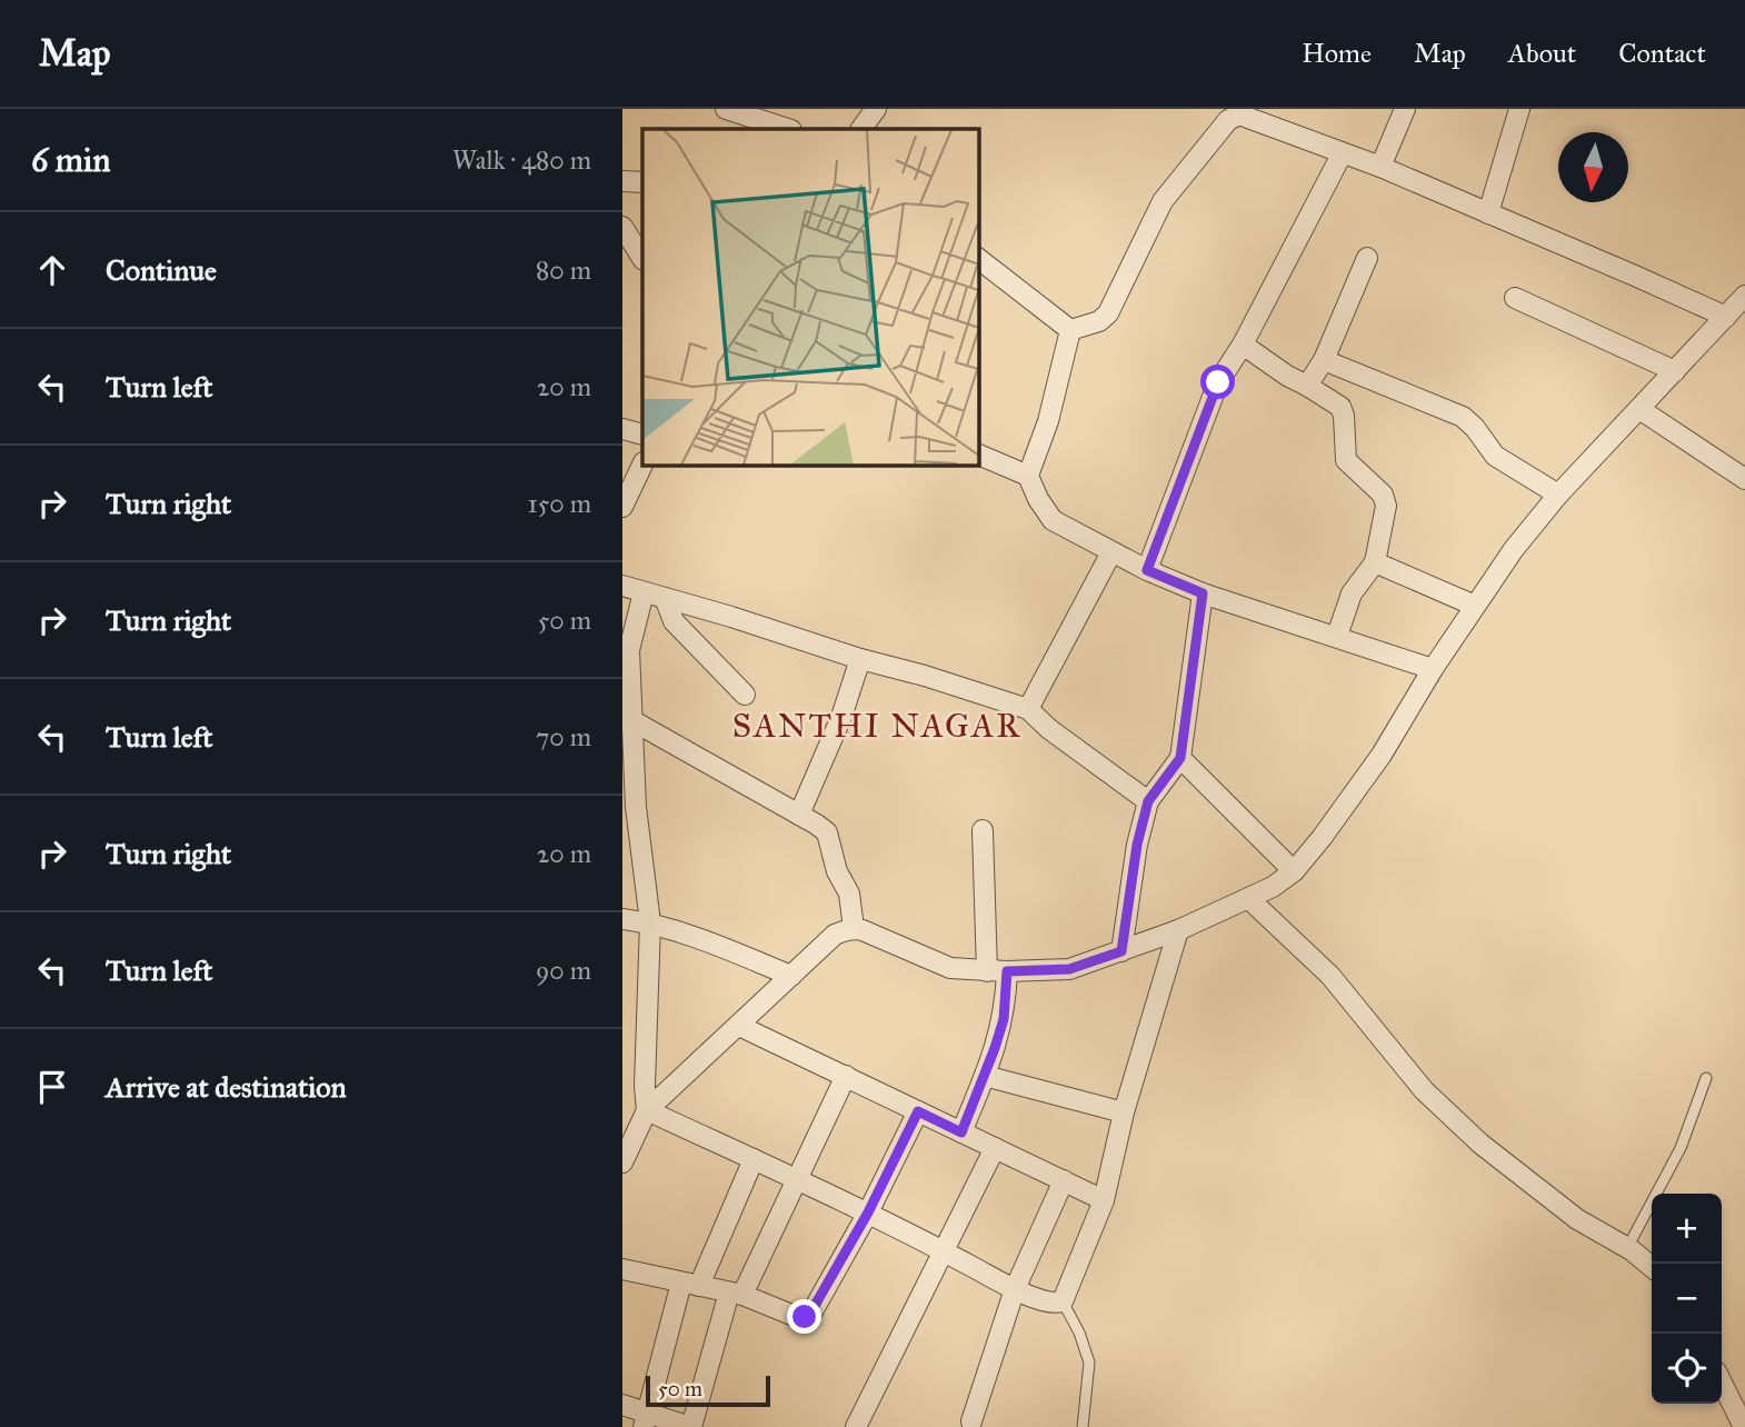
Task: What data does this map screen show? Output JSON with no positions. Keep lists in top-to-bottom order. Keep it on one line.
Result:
{"districts":["SANTHI NAGAR"],"scale_bar":"50 m","north":"bottom","page":{"header":"Map","nav":["Home","Map","About","Contact"],"heading":["6 min","Walk · 480 m"],"list":[["Continue","80 m"],["Turn left","20 m"],["Turn right","150 m"],["Turn right","50 m"],["Turn left","70 m"],["Turn right","20 m"],["Turn left","90 m"],"Arrive at destination"],"map_buttons":["+","−"],"scale":"50 m"}}
